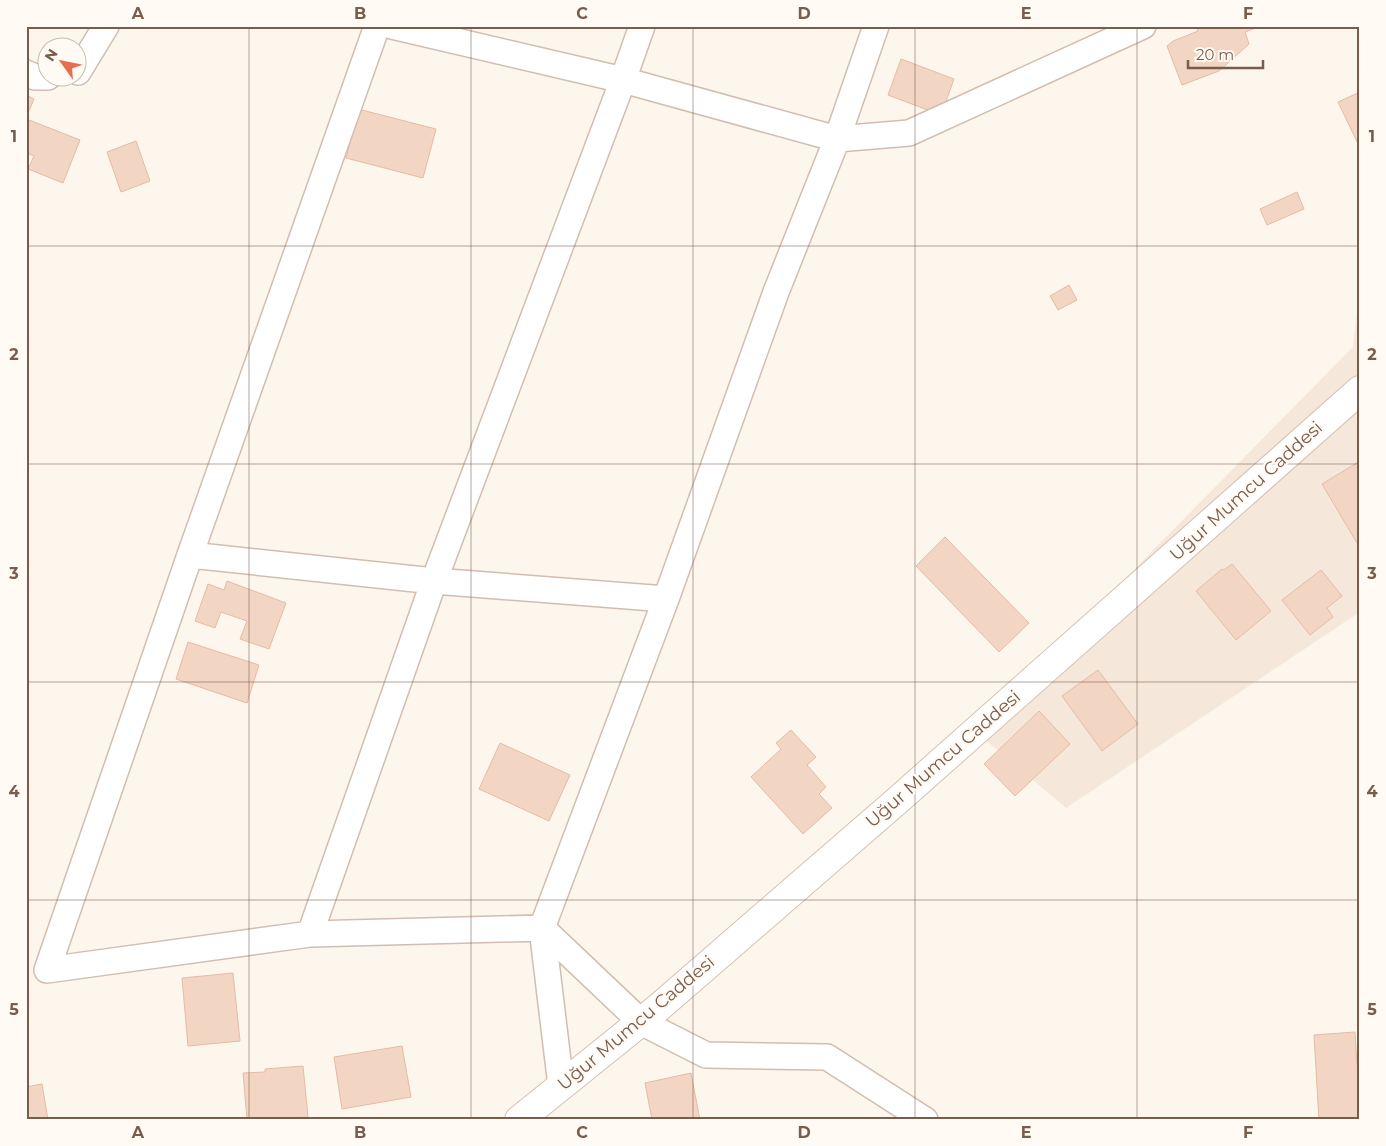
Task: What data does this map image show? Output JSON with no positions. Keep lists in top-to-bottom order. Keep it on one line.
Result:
{"streets":{"street":["Uğur Mumcu Caddesi"]},"scale_bar":"20 m","north":"top left","grid":{"columns":["A","B","C","D","E","F"],"rows":["1","2","3","4","5"]}}
